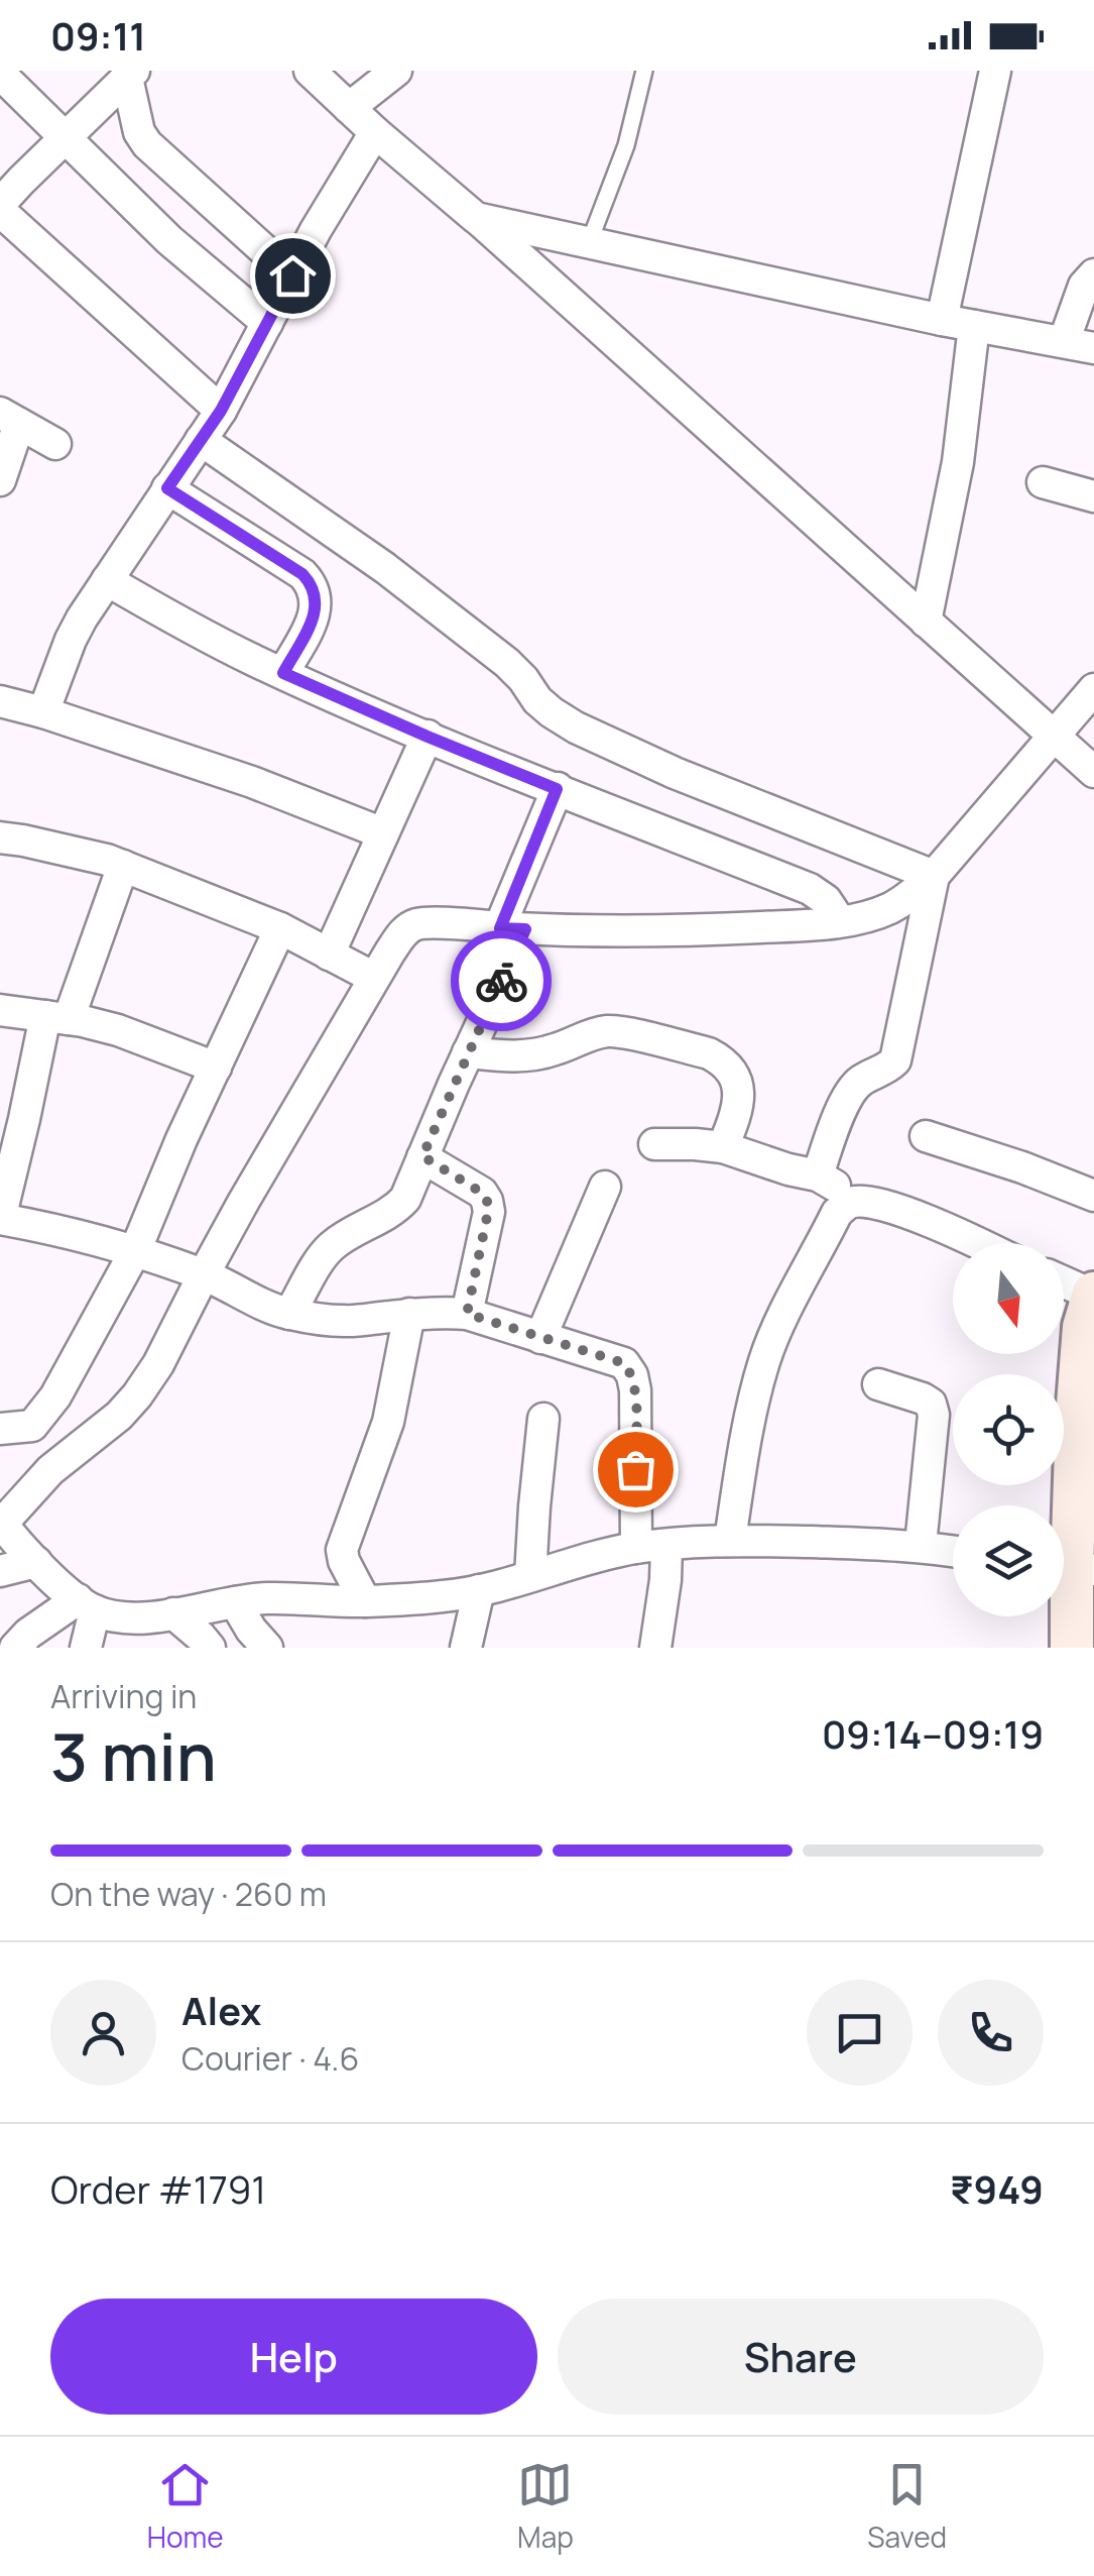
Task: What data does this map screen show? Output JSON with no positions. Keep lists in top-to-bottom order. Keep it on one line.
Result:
{"north":"bottom","page":{"status":"09:11","heading":["3 min","Arriving in","09:14–09:19"],"panel":["Alex","Courier · 4.6","Order #1791","₹949"],"bar":"On the way · 260 m","buttons":["Help","Share"],"tabs":["Home","Map","Saved"]}}
